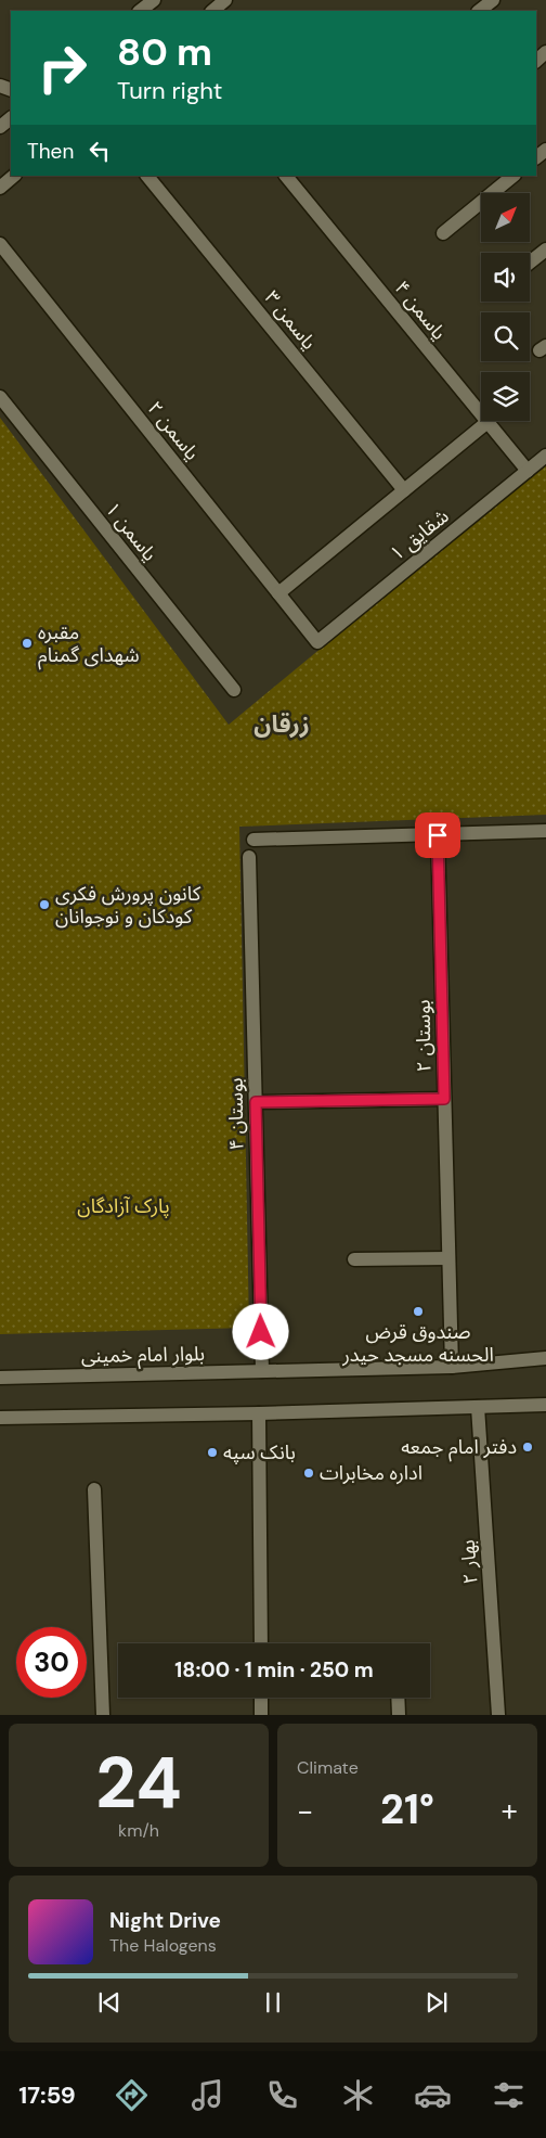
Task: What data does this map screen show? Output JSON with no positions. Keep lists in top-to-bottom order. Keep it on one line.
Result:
{"streets":{"street":["یاسمن ۴","یاسمن ۳","یاسمن ۲","یاسمن ۱","شقایق ۱","بوستان ۲","بوستان ۴","بلوار امام خمینی","بهار ۲"]},"crossings":[["یاسمن ۴","شقایق ۱"],["یاسمن ۲","شقایق ۱"],["بوستان ۲","بلوار امام خمینی"],["بوستان ۴","بلوار امام خمینی"]],"districts":["زرقان"],"parks":["پارک آزادگان"],"places":["مقبره شهدای گمنام","کانون پرورش فکری کودکان و نوجوانان","صندوق قرض الحسنه مسجد حیدر","دفتر امام جمعه","بانک سپه","اداره مخابرات"],"north":"top right","page":{"turn":["80 m","Turn right"],"then":"Then","limit":"30","trip":"18:00 · 1 min · 250 m","tile":[["24","km/h"],"Climate"],"heat":["−","21°","+"],"song":["Night Drive","The Halogens"],"tabs":"17:59"}}
